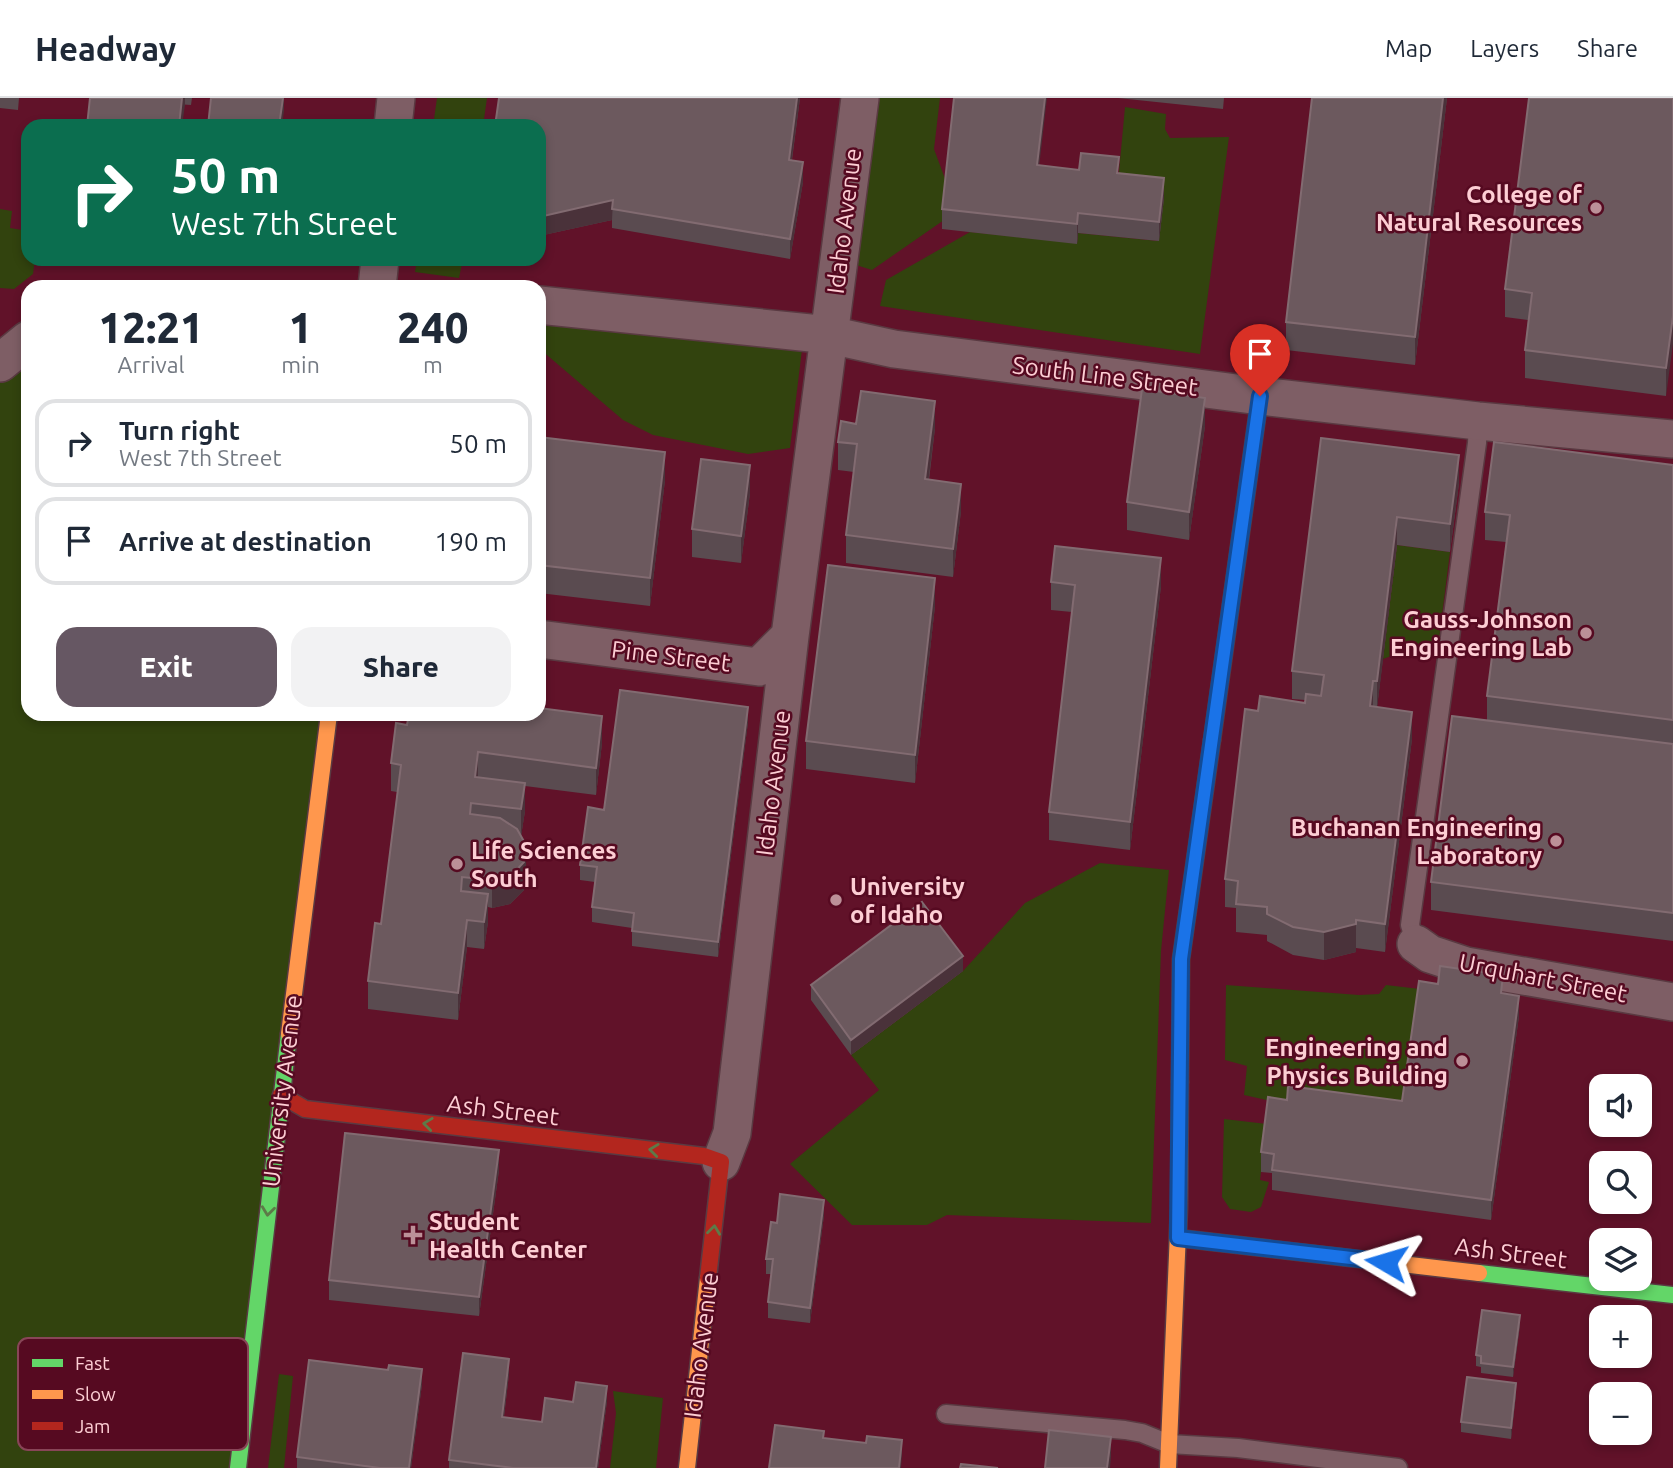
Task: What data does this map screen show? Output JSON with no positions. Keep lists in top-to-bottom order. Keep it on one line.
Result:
{"streets":{"street":["Idaho Avenue","South Line Street","Pine Street","Urquhart Street","University Avenue","Ash Street"]},"crossings":[["Idaho Avenue","South Line Street"],["Idaho Avenue","Pine Street"],["Idaho Avenue","Ash Street"],["University Avenue","Ash Street"]],"one_way":["University Avenue","Ash Street"],"places":{"other":["College of Natural Resources","Gauss-Johnson Engineering Lab","Buchanan Engineering Laboratory","Life Sciences South","University of Idaho","Engineering and Physics Building"],"health":["Student Health Center"]},"legend":["Fast","Slow","Jam"],"page":{"header":"Headway","nav":["Map","Layers","Share"],"turn":["50 m","West 7th Street"],"eta":["12:21","Arrival","1","min","240","m"],"list":[{"name":"Turn right","note":"West 7th Street","value":"50 m"},{"name":"Arrive at destination","value":"190 m"}],"buttons":["Exit","Share"],"map_buttons":["+","−"]}}
